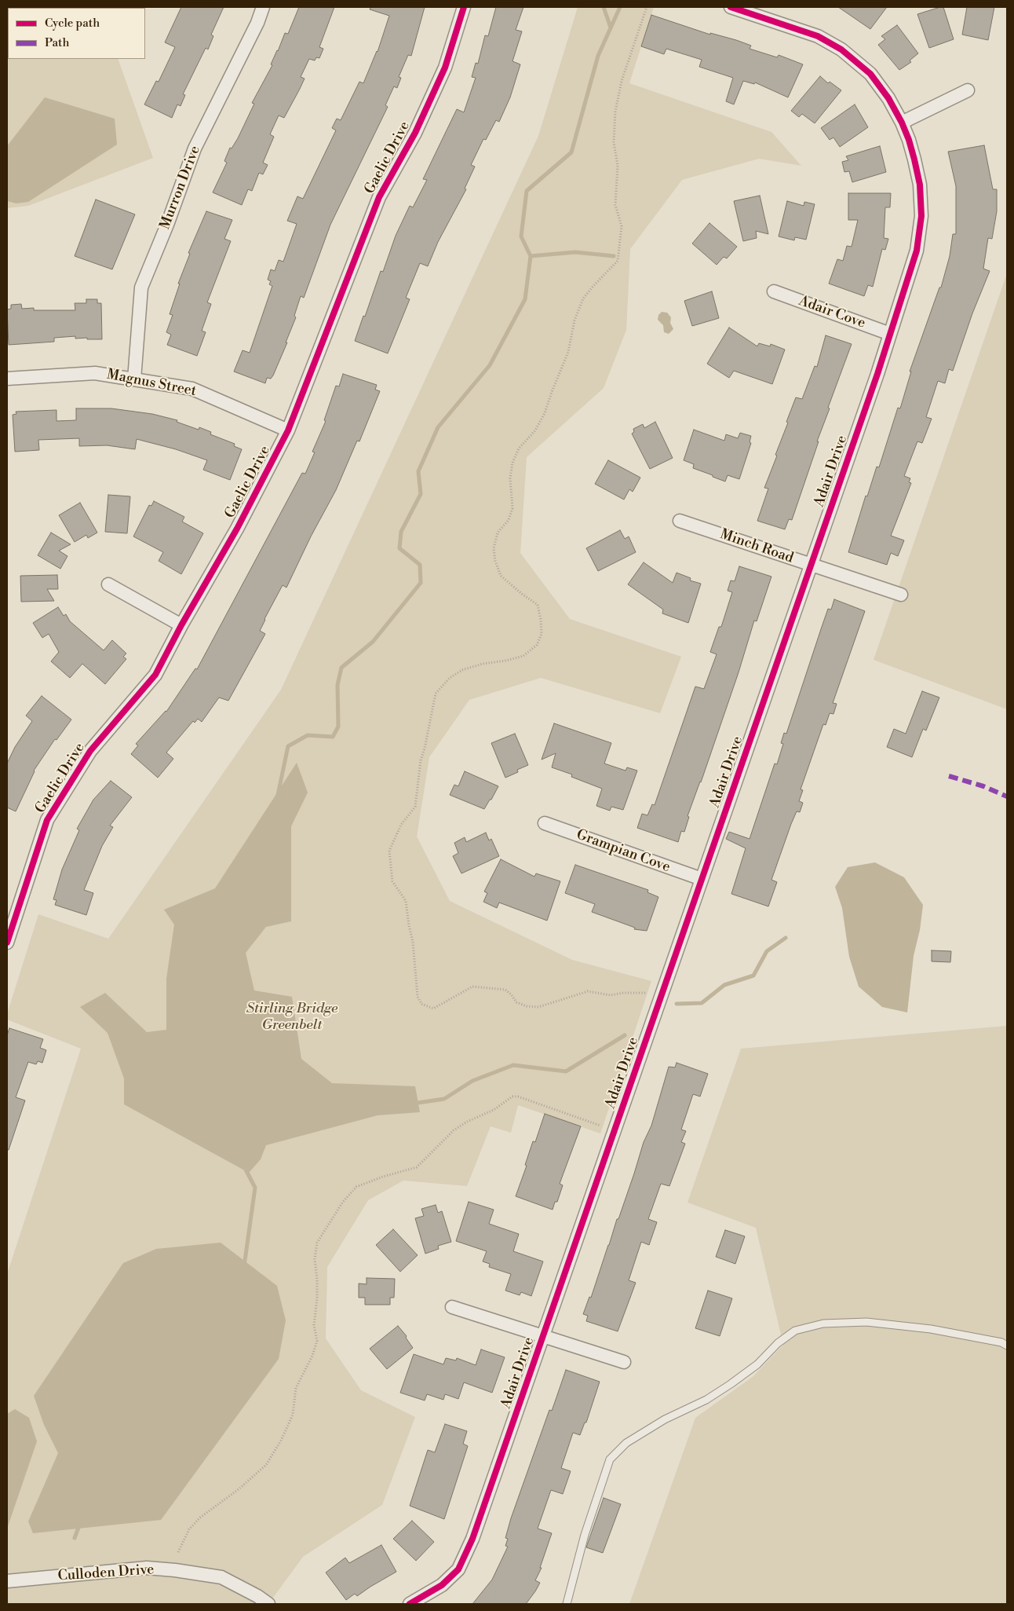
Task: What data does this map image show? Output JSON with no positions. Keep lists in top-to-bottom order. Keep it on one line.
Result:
{"streets":{"street":["Gaelic Drive","Murron Drive","Adair Cove","Magnus Street","Adair Drive","Minch Road","Grampian Cove","Culloden Drive"]},"crossings":[["Gaelic Drive","Magnus Street"],["Murron Drive","Magnus Street"],["Adair Cove","Adair Drive"],["Adair Drive","Minch Road"],["Adair Drive","Grampian Cove"]],"parks":["Stirling Bridge Greenbelt"],"legend":["Cycle path","Path"]}
